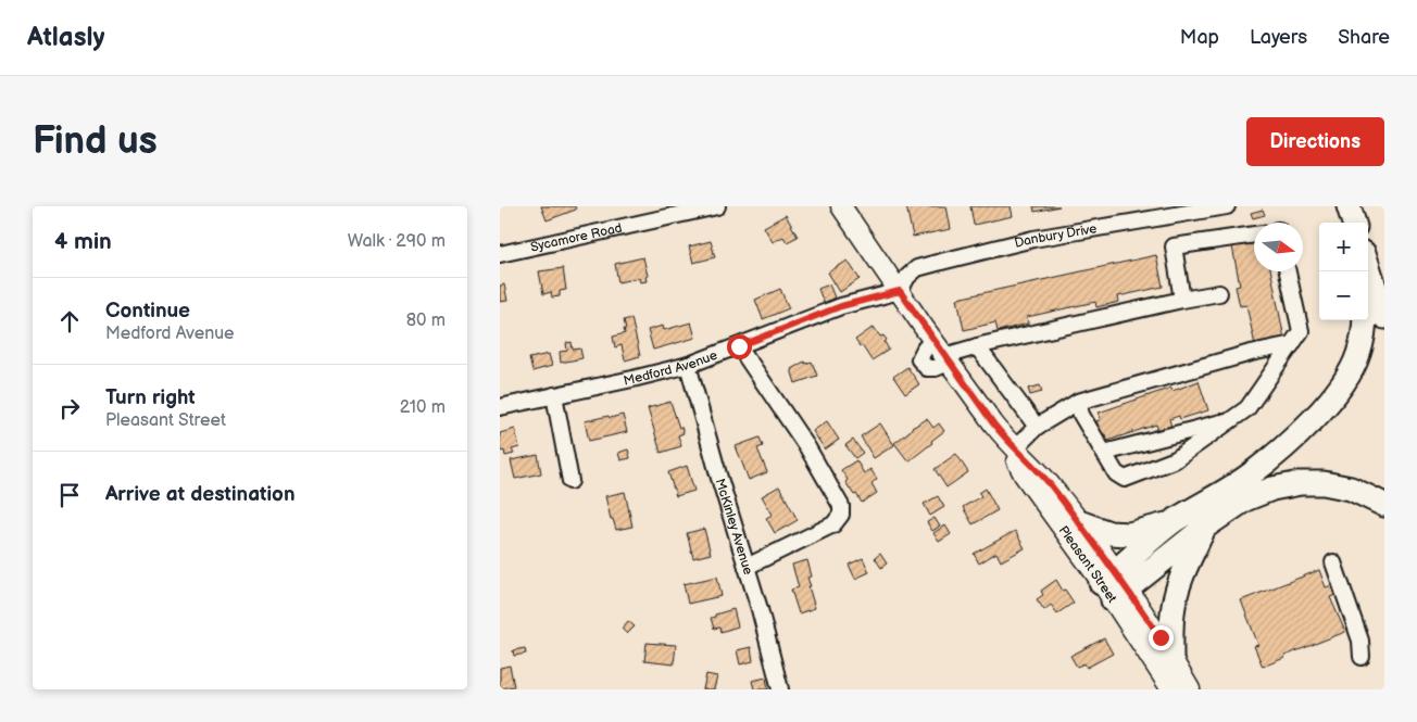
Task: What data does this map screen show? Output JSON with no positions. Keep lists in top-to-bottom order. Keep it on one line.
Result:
{"streets":{"main road":["Pleasant Street"],"street":["Danbury Drive","Sycamore Road","Medford Avenue","McKinley Avenue"]},"crossings":[["Danbury Drive","Medford Avenue"],["Danbury Drive","Pleasant Street"],["Medford Avenue","McKinley Avenue"],["Medford Avenue","Pleasant Street"]],"north":"right","page":{"header":"Atlasly","nav":["Map","Layers","Share"],"buttons":"Directions","title":"Find us","heading":["4 min","Walk · 290 m"],"map_buttons":["+","−"],"list":[["Continue","Medford Avenue","80 m"],["Turn right","Pleasant Street","210 m"],"Arrive at destination"]}}
